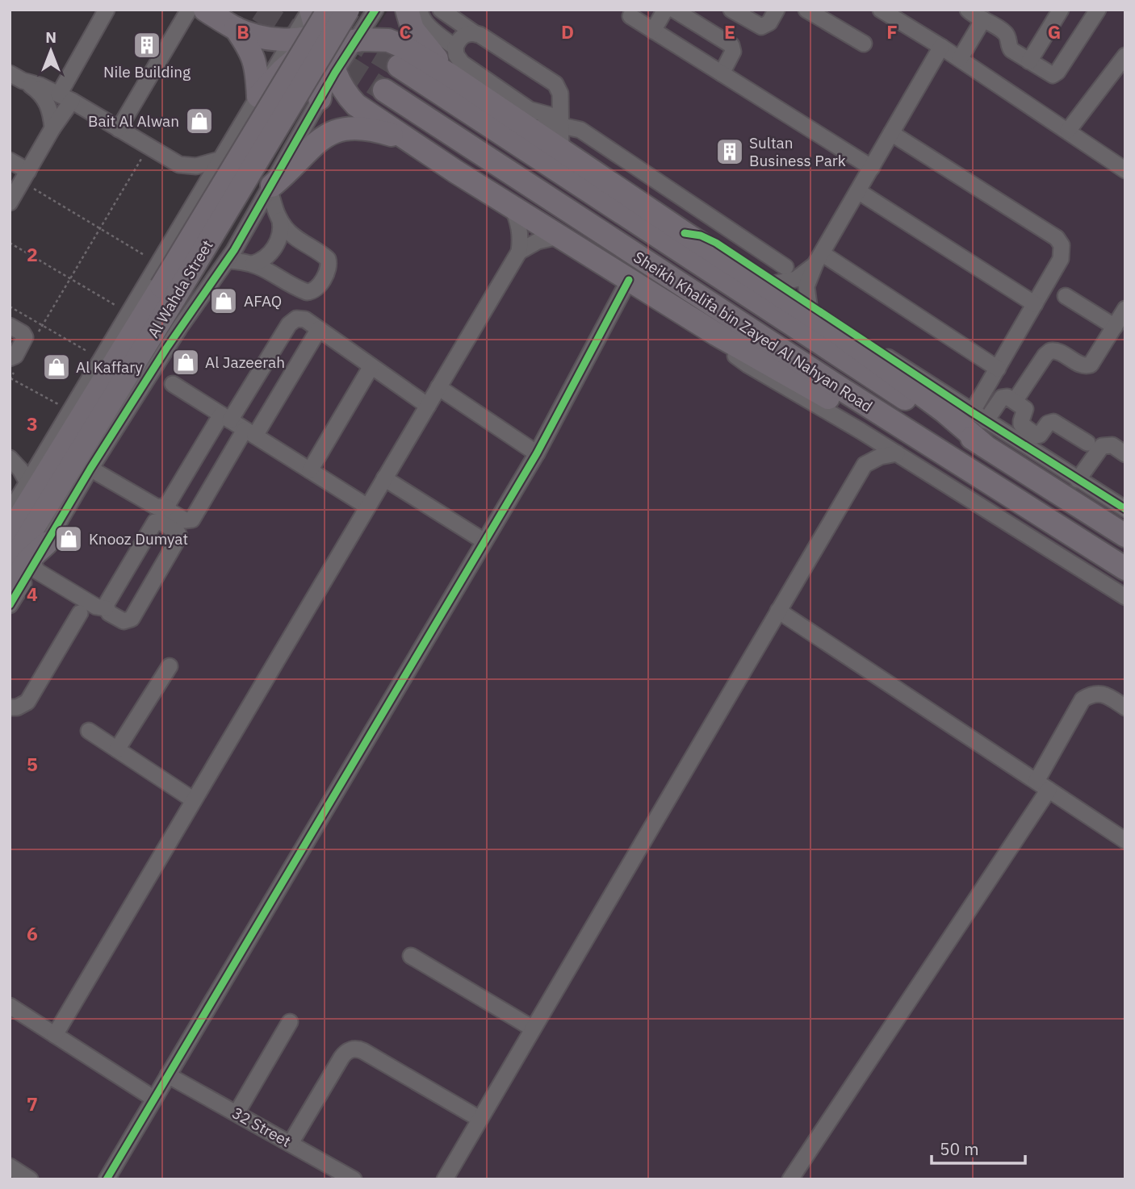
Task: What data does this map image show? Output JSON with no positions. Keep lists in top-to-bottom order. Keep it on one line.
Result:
{"streets":{"highway":["Al Wahda Street","Sheikh Khalifa bin Zayed Al Nahyan Road"],"street":["32 Street"]},"places":{"building":["Nile Building","Sultan Business Park"],"shop":["Bait Al Alwan","AFAQ","Al Jazeerah","Al Kaffary","Knooz Dumyat"]},"scale_bar":"50 m","north":"top","grid":{"columns":["B","C","D","E","F","G"],"rows":["2","3","4","5","6","7"]}}
